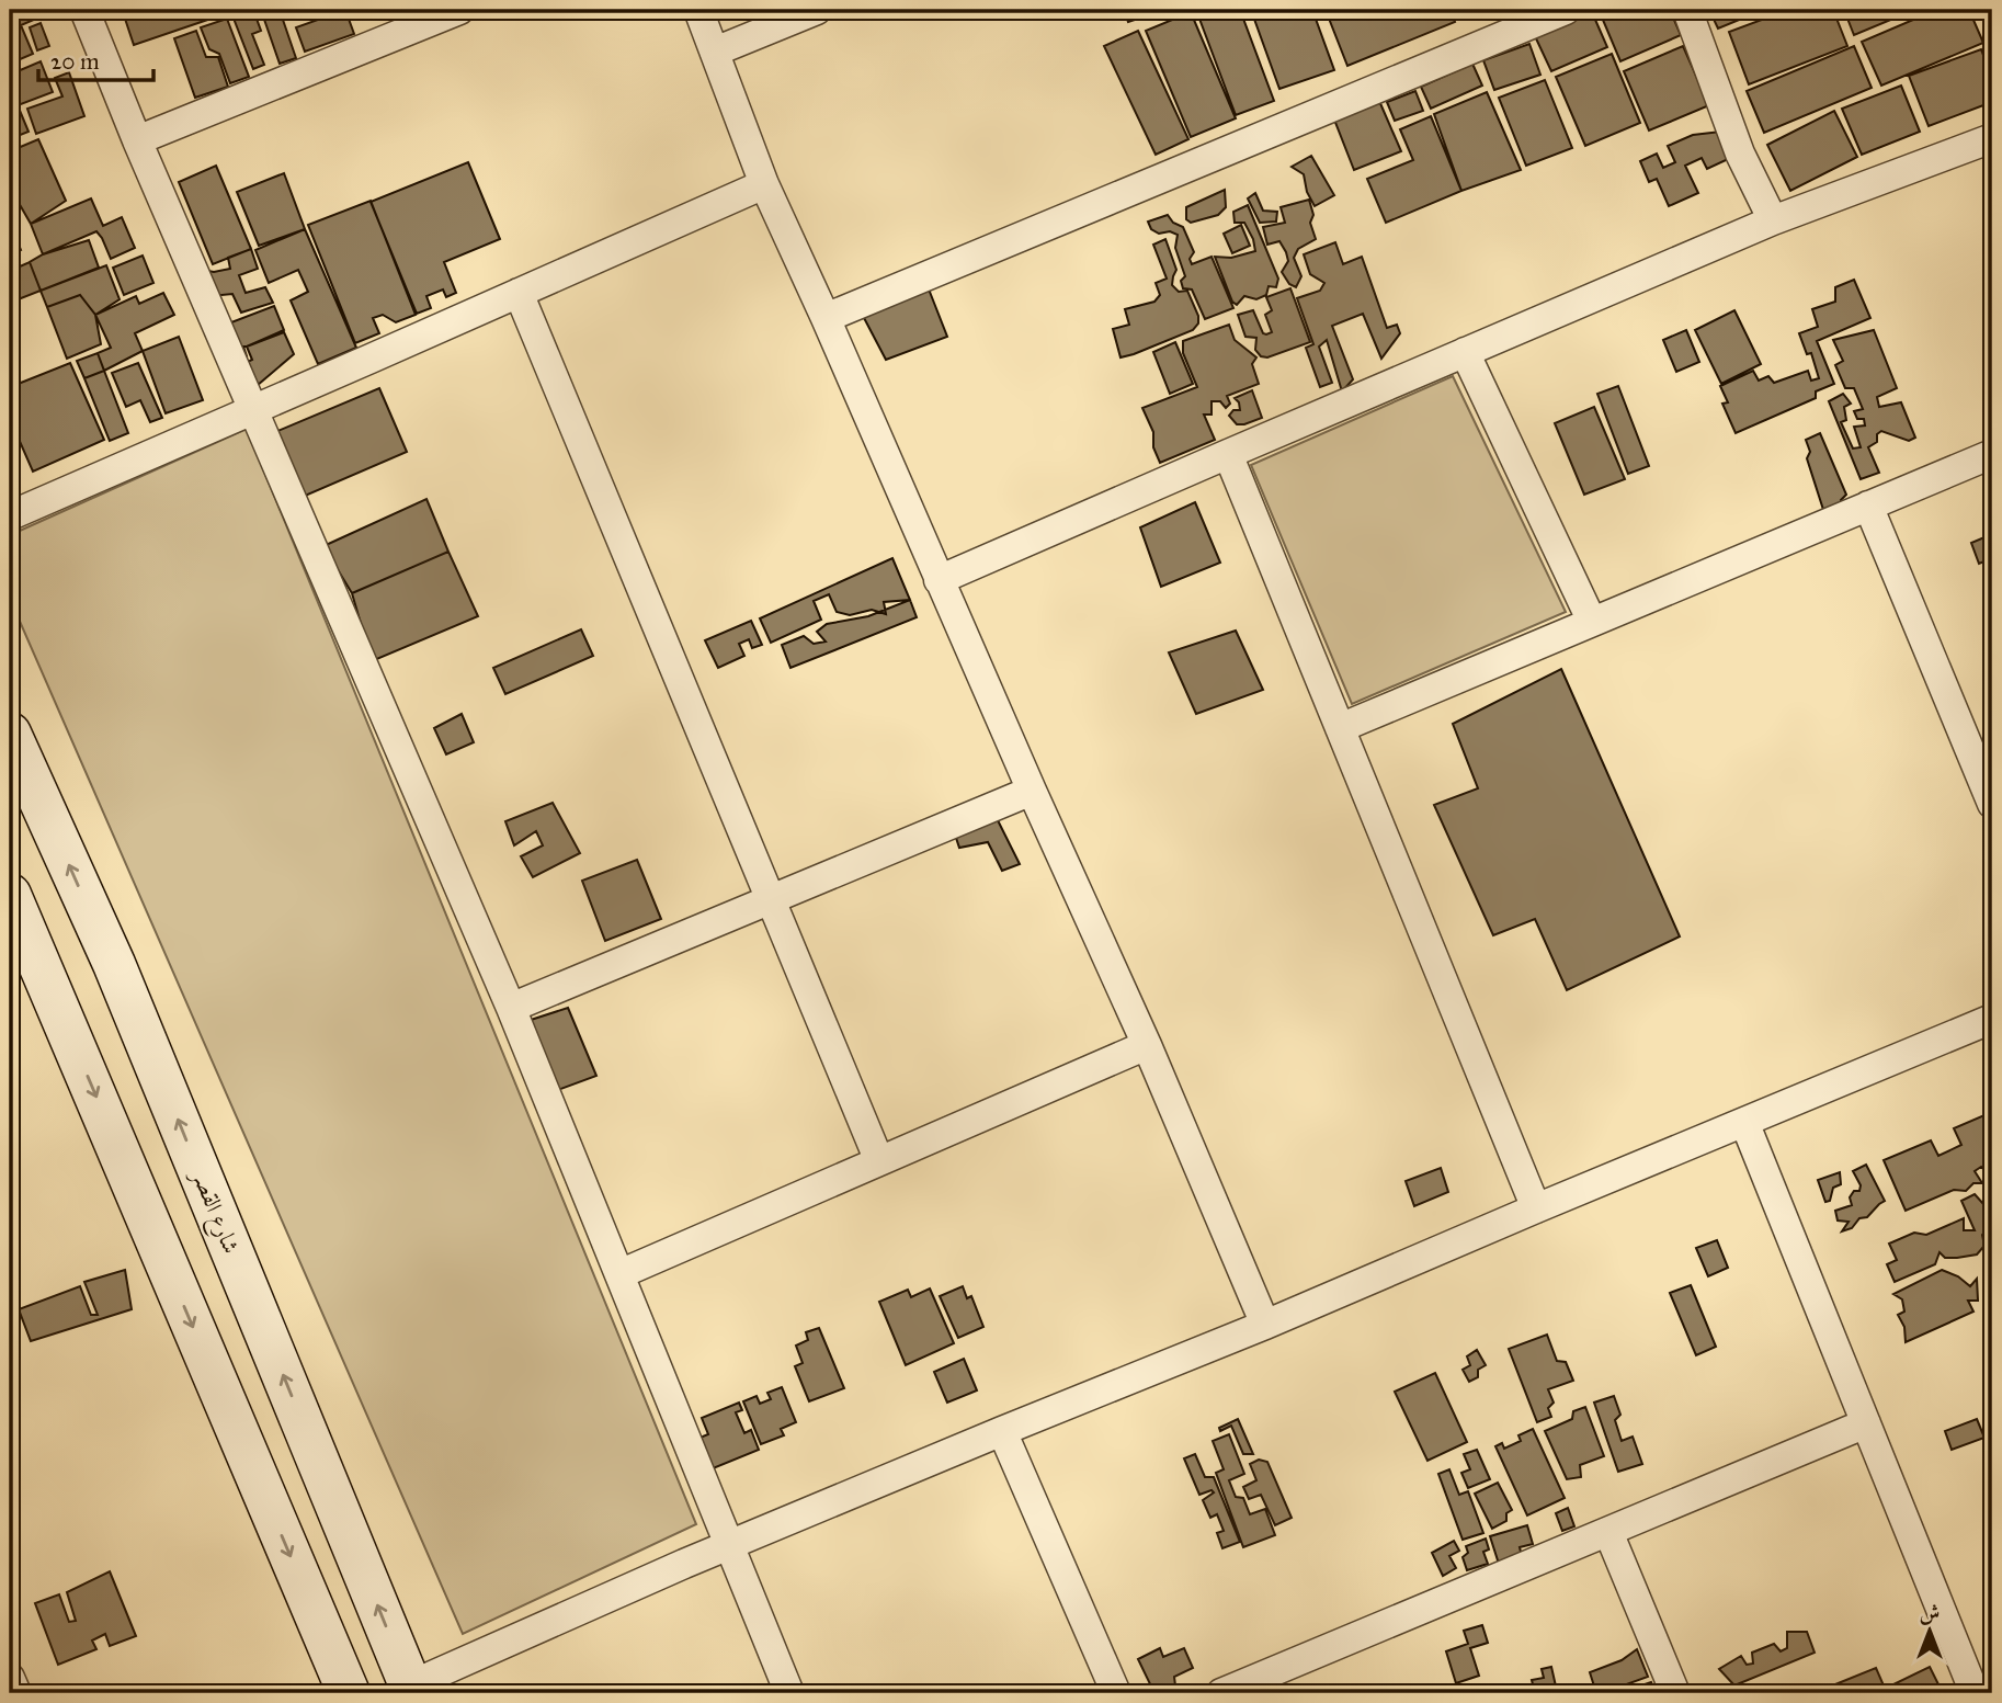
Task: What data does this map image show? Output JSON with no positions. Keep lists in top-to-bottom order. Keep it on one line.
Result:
{"streets":{"street":["شارع القصر"]},"scale_bar":"20 m","north":"top"}
